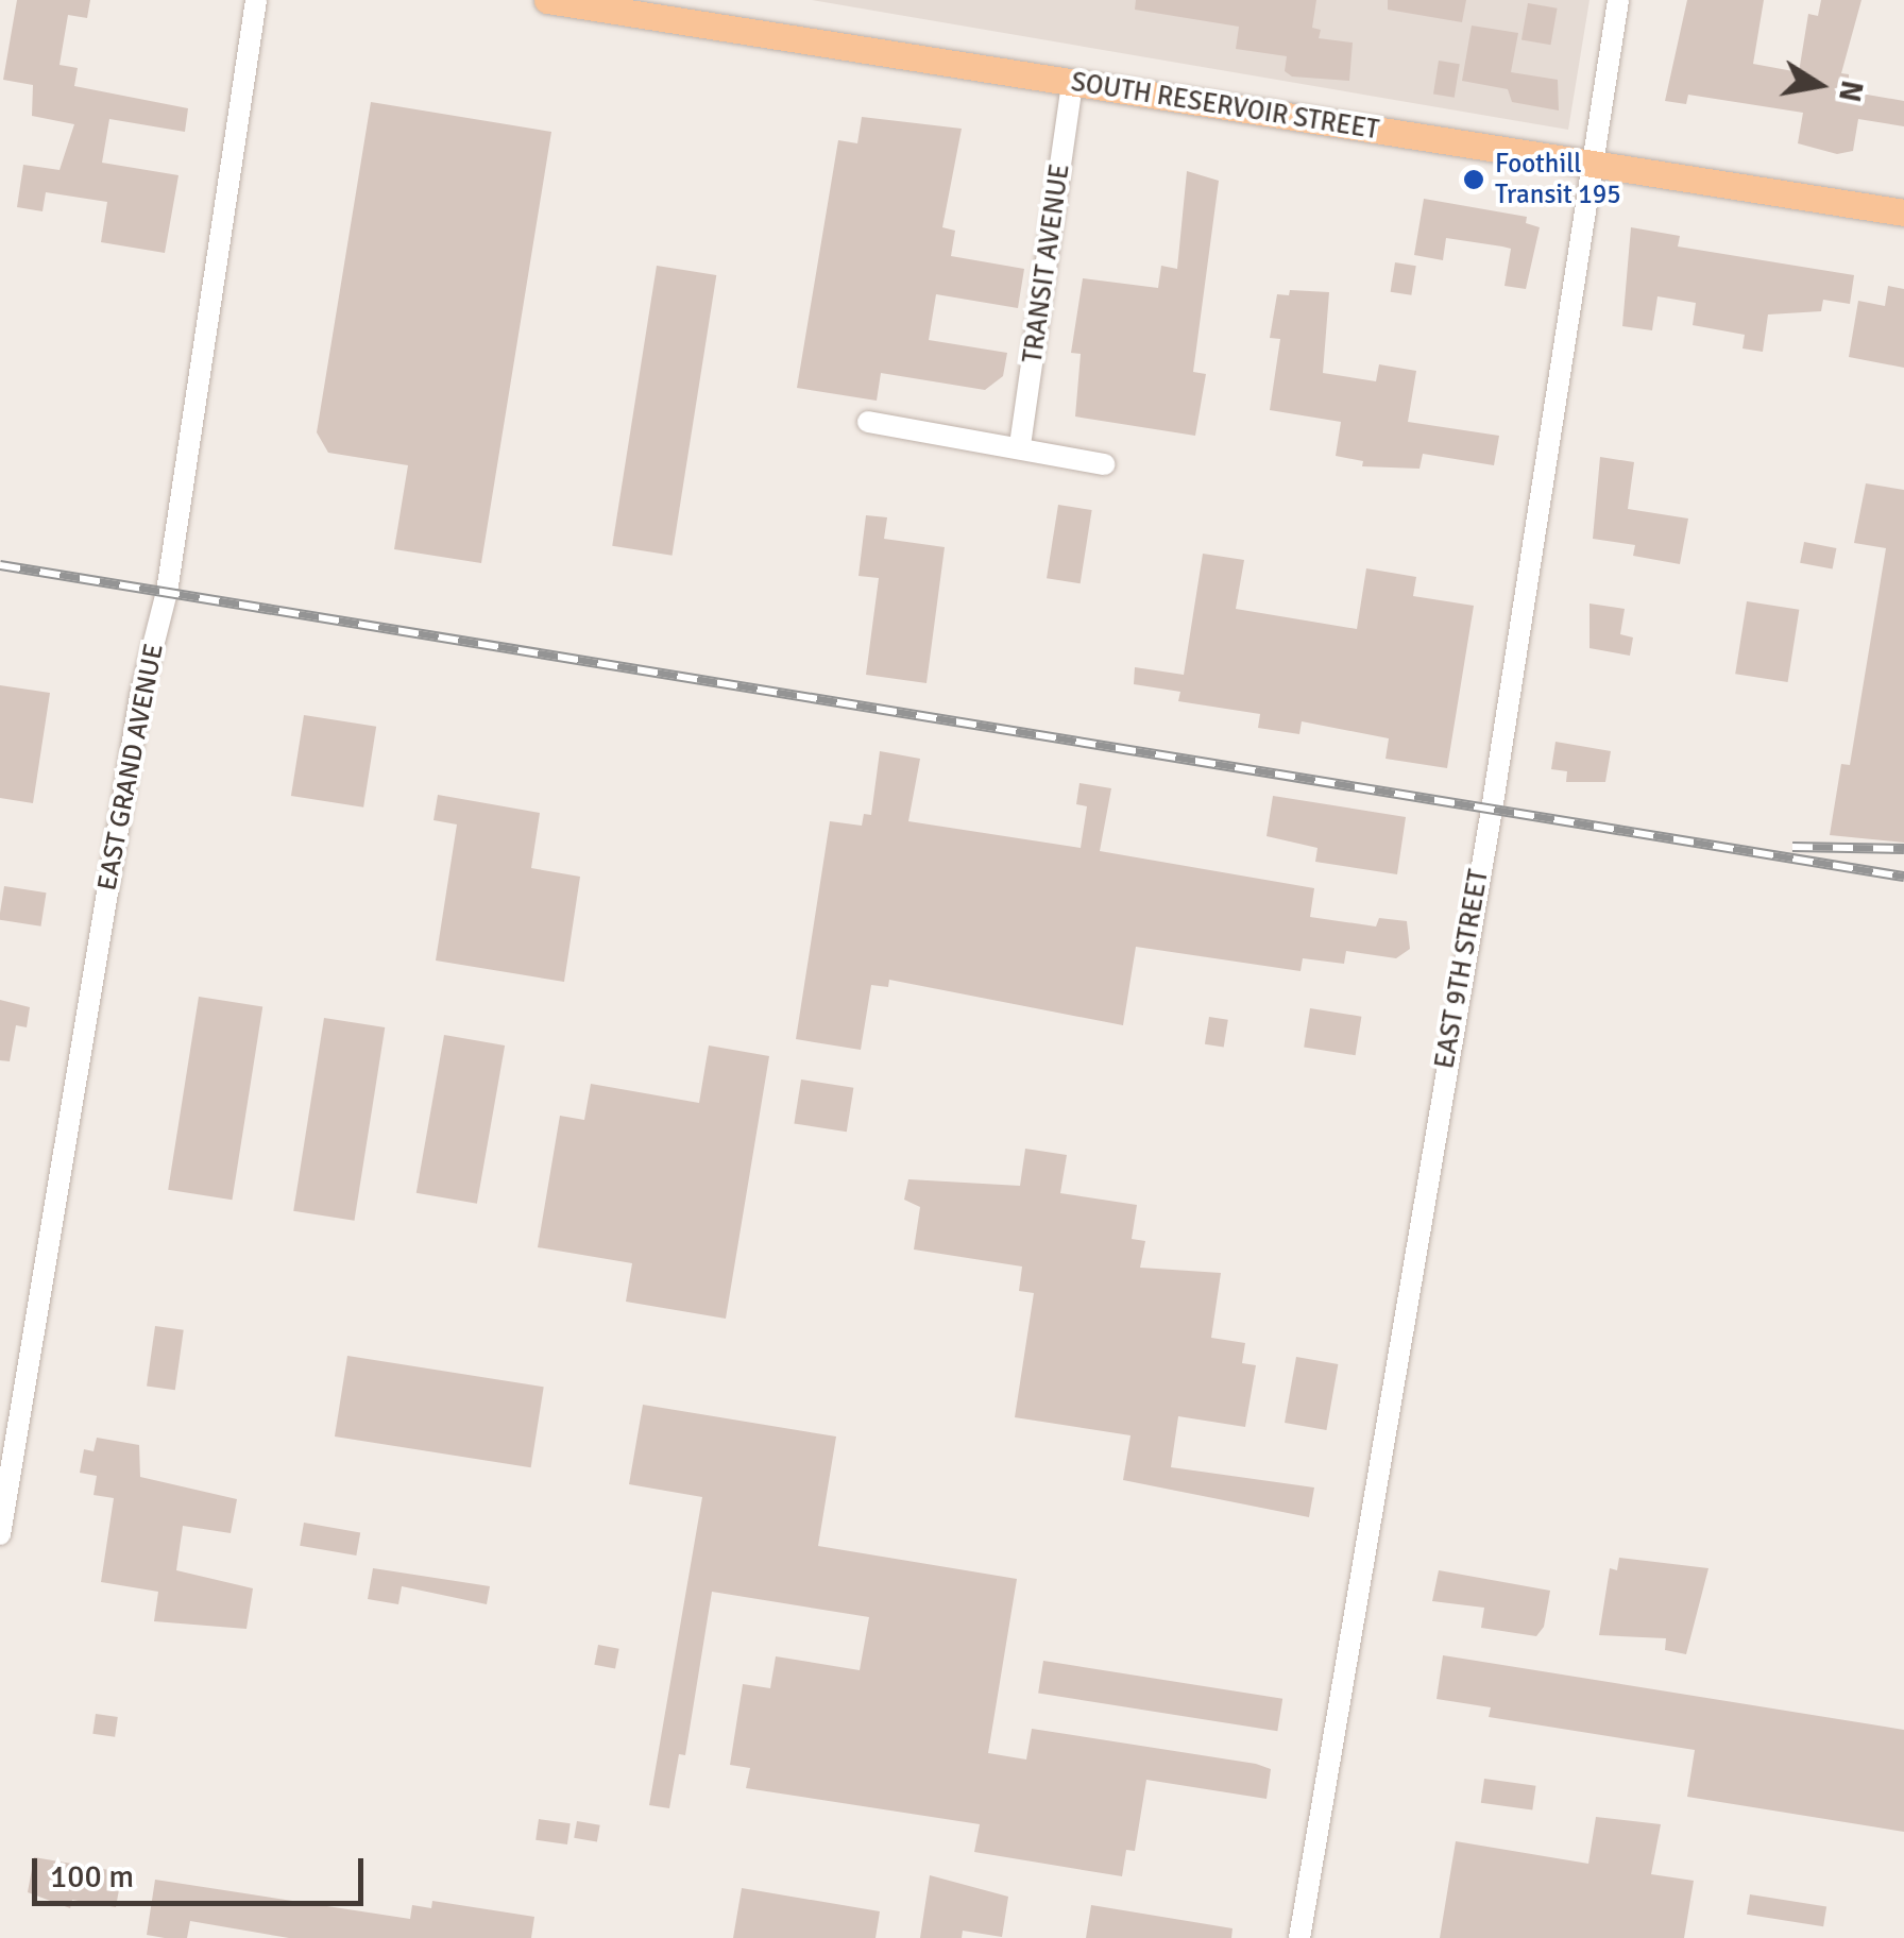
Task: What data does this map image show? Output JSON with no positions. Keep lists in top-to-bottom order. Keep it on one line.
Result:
{"streets":{"main road":["SOUTH RESERVOIR STREET"],"street":["TRANSIT AVENUE","EAST GRAND AVENUE","EAST 9TH STREET"]},"crossings":[["SOUTH RESERVOIR STREET","TRANSIT AVENUE"],["SOUTH RESERVOIR STREET","EAST 9TH STREET"]],"places":["Foothill Transit 195"],"scale_bar":"100 m","north":"right"}
